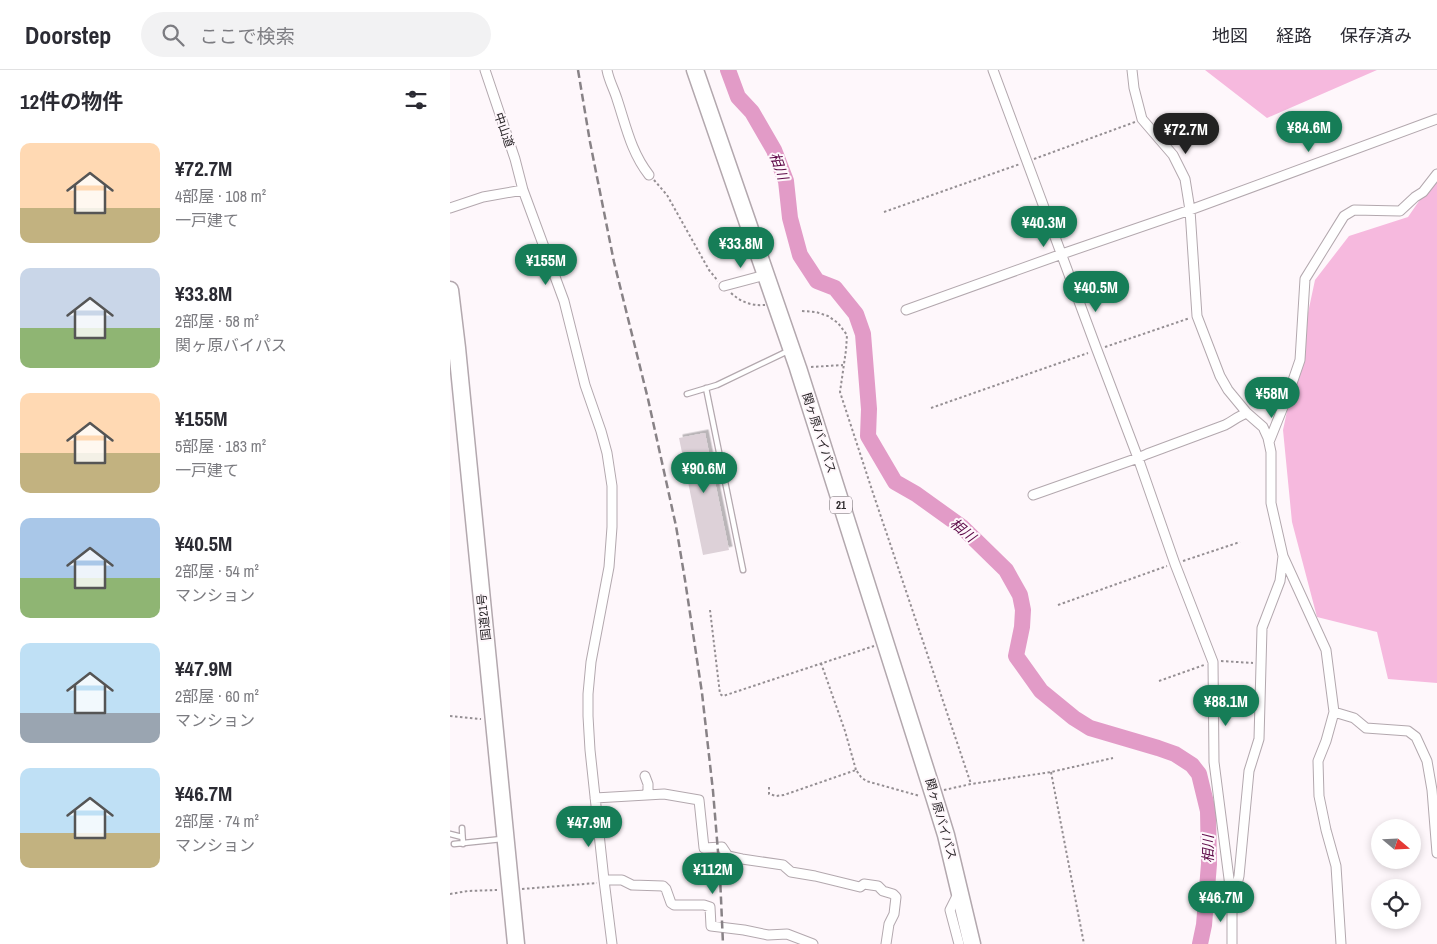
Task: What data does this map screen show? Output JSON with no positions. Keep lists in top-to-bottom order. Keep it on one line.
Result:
{"streets":{"highway":["関ヶ原バイパス","21","国道21号"],"street":["中山道"]},"water":["相川"],"north":"right","page":{"header":"Doorstep","search":"ここで検索","nav":["地図","経路","保存済み"],"heading":"12件の物件","price":["¥84.6M","¥72.7M","¥40.3M","¥33.8M","¥155M","¥40.5M","¥58M","¥90.6M","¥88.1M","¥47.9M","¥112M","¥46.7M"],"list":[{"name":"¥72.7M","note":"4部屋 · 108 m² · 一戸建て"},{"name":"¥33.8M","note":"2部屋 · 58 m² · 関ヶ原バイパス"},{"name":"¥155M","note":"5部屋 · 183 m² · 一戸建て"},{"name":"¥40.5M","note":"2部屋 · 54 m² · マンション"},{"name":"¥47.9M","note":"2部屋 · 60 m² · マンション"},{"name":"¥46.7M","note":"2部屋 · 74 m² · マンション"}]}}
